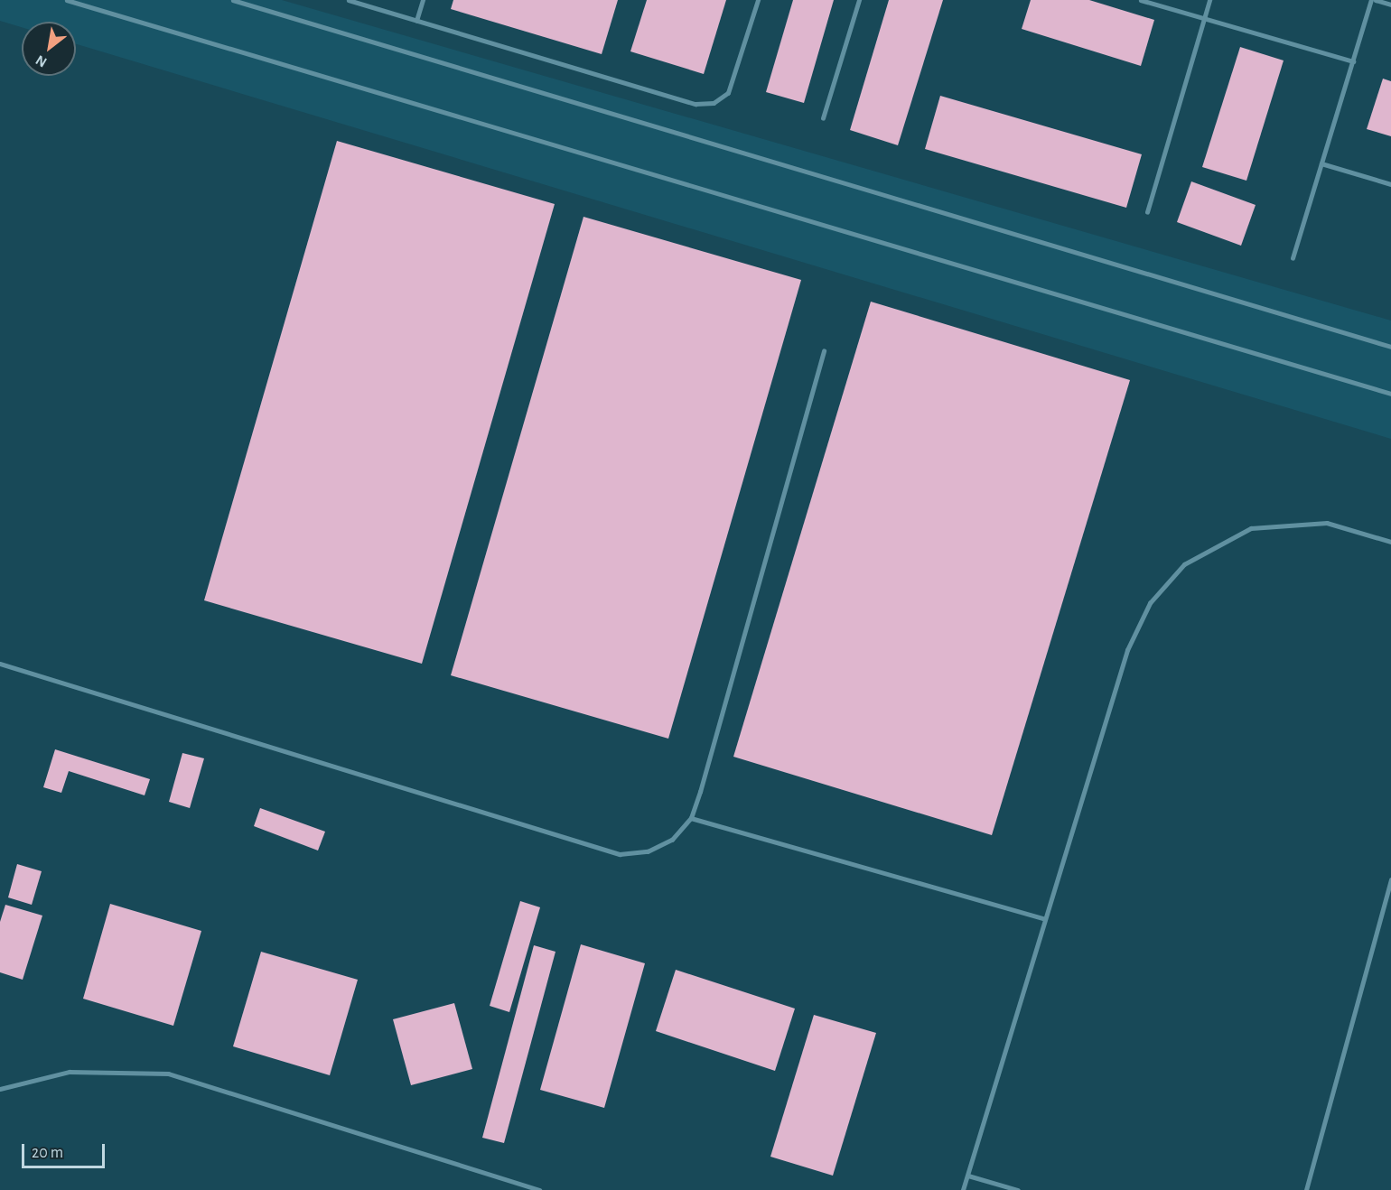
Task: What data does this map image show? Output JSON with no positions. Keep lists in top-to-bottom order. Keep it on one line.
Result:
{"scale_bar":"20 m","north":"bottom left"}
